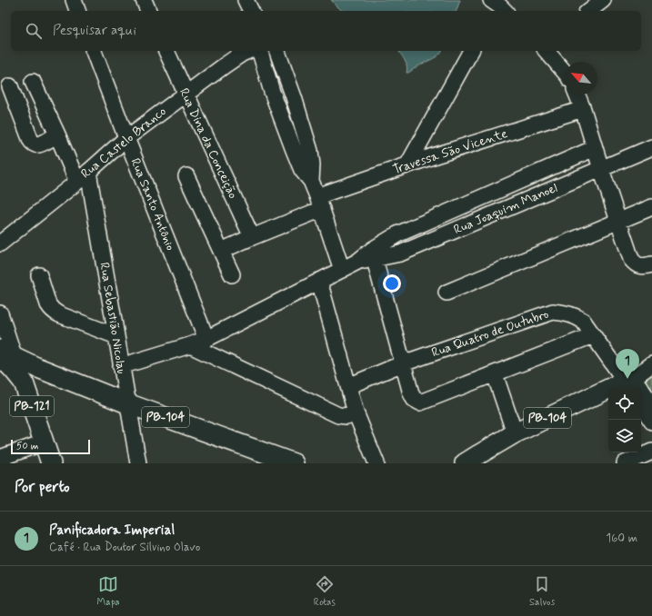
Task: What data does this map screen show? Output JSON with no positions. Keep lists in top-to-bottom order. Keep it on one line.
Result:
{"streets":{"main road":["PB-121","PB-104"],"street":["Rua Castelo Branco","Rua Dina da Conceição","Travessa São Vicente","Rua Santo Antônio","Rua Joaquim Manoel","Rua Sebastião Nicolau","Rua Quatro de Outubro"]},"crossings":[["Rua Castelo Branco","Rua Dina da Conceição"],["Rua Castelo Branco","Rua Santo Antônio"],["Rua Castelo Branco","Rua Sebastião Nicolau"],["Rua Dina da Conceição","Travessa São Vicente"],["Rua Santo Antônio","Rua Joaquim Manoel"],["Rua Joaquim Manoel","Rua Sebastião Nicolau"],["Rua Sebastião Nicolau","PB-104"],["Rua Quatro de Outubro","PB-104"],["PB-121","PB-104"]],"scale_bar":"50 m","north":"top left","page":{"search":"Pesquisar aqui","pins":"1","scale":"50 m","heading":"Por perto","list":[{"mark":"1","name":"Panificadora Imperial","note":"Café · Rua Doutor Silvino Olavo","value":"160 m"}],"nav":["Mapa","Rotas","Salvos"]}}
